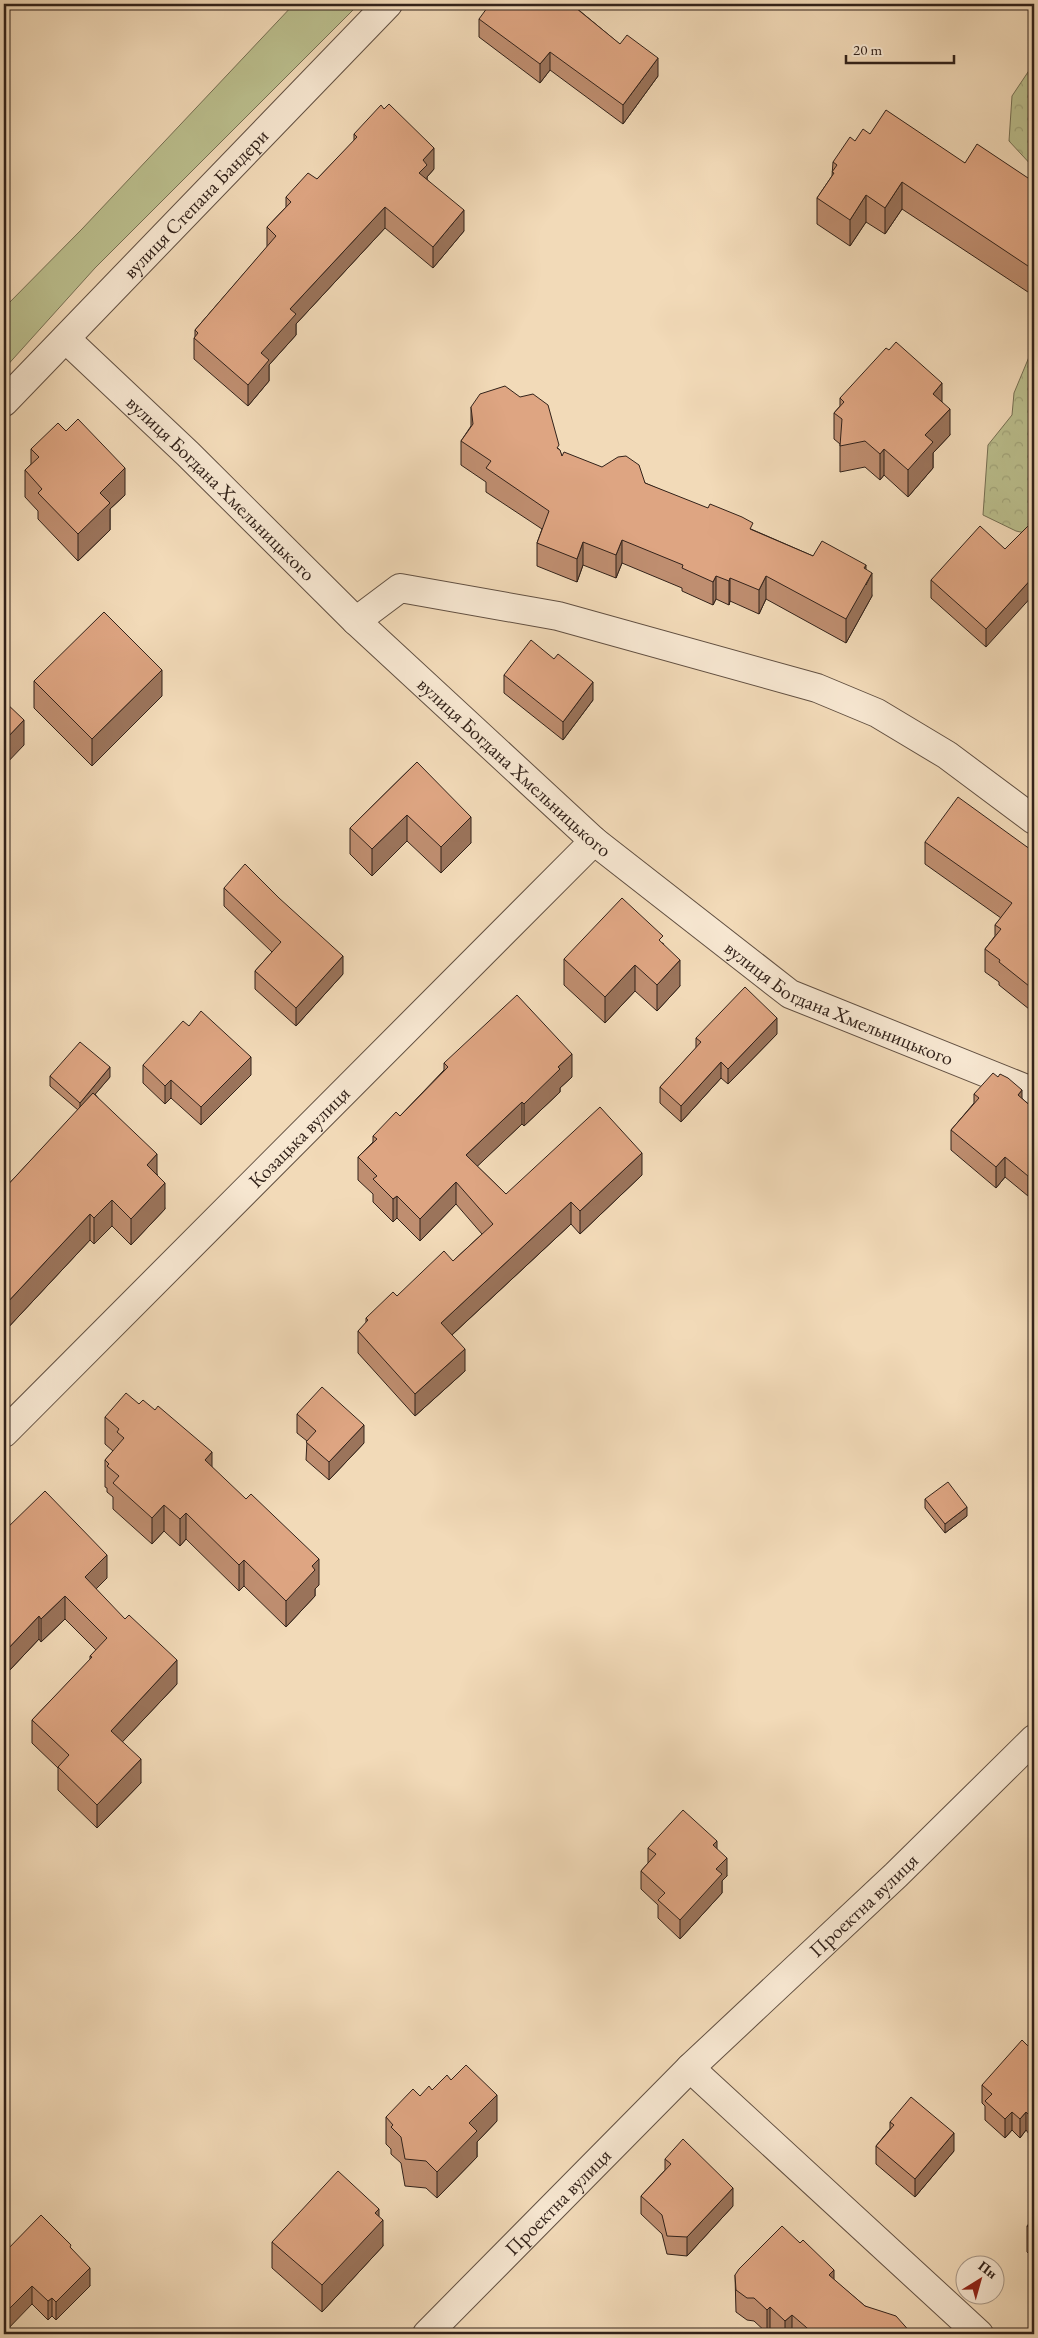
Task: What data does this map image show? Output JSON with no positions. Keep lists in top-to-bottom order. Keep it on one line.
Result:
{"streets":{"street":["вулиця Степана Бандери","вулиця Богдана Хмельницького","Козацька вулиця","Проектна вулиця"]},"crossings":[["вулиця Степана Бандери","вулиця Богдана Хмельницького"],["вулиця Богдана Хмельницького","Козацька вулиця"]],"scale_bar":"20 m","north":"top right"}
